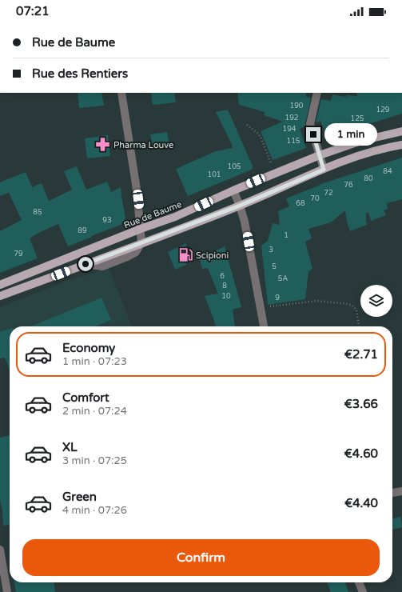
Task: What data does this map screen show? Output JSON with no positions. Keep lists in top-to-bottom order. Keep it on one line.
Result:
{"streets":{"main road":["Rue de Baume"]},"places":{"pharmacy":["Pharma Louve"],"fuel station":["Scipioni"]},"house_numbers":["190","129","192","125","194","115","105","84","101","80","76","72","70","68","85","93","89","1","3","79","5","6","5A","8","10","9"],"page":{"status":"07:21","banner":["Rue de Baume","Rue des Rentiers"],"bubble":"1 min","list":[{"name":"Economy","note":"1 min · 07:23","value":"€2.71"},{"name":"Comfort","note":"2 min · 07:24","value":"€3.66"},{"name":"XL","note":"3 min · 07:25","value":"€4.60"},{"name":"Green","note":"4 min · 07:26","value":"€4.40"}],"buttons":"Confirm"}}
